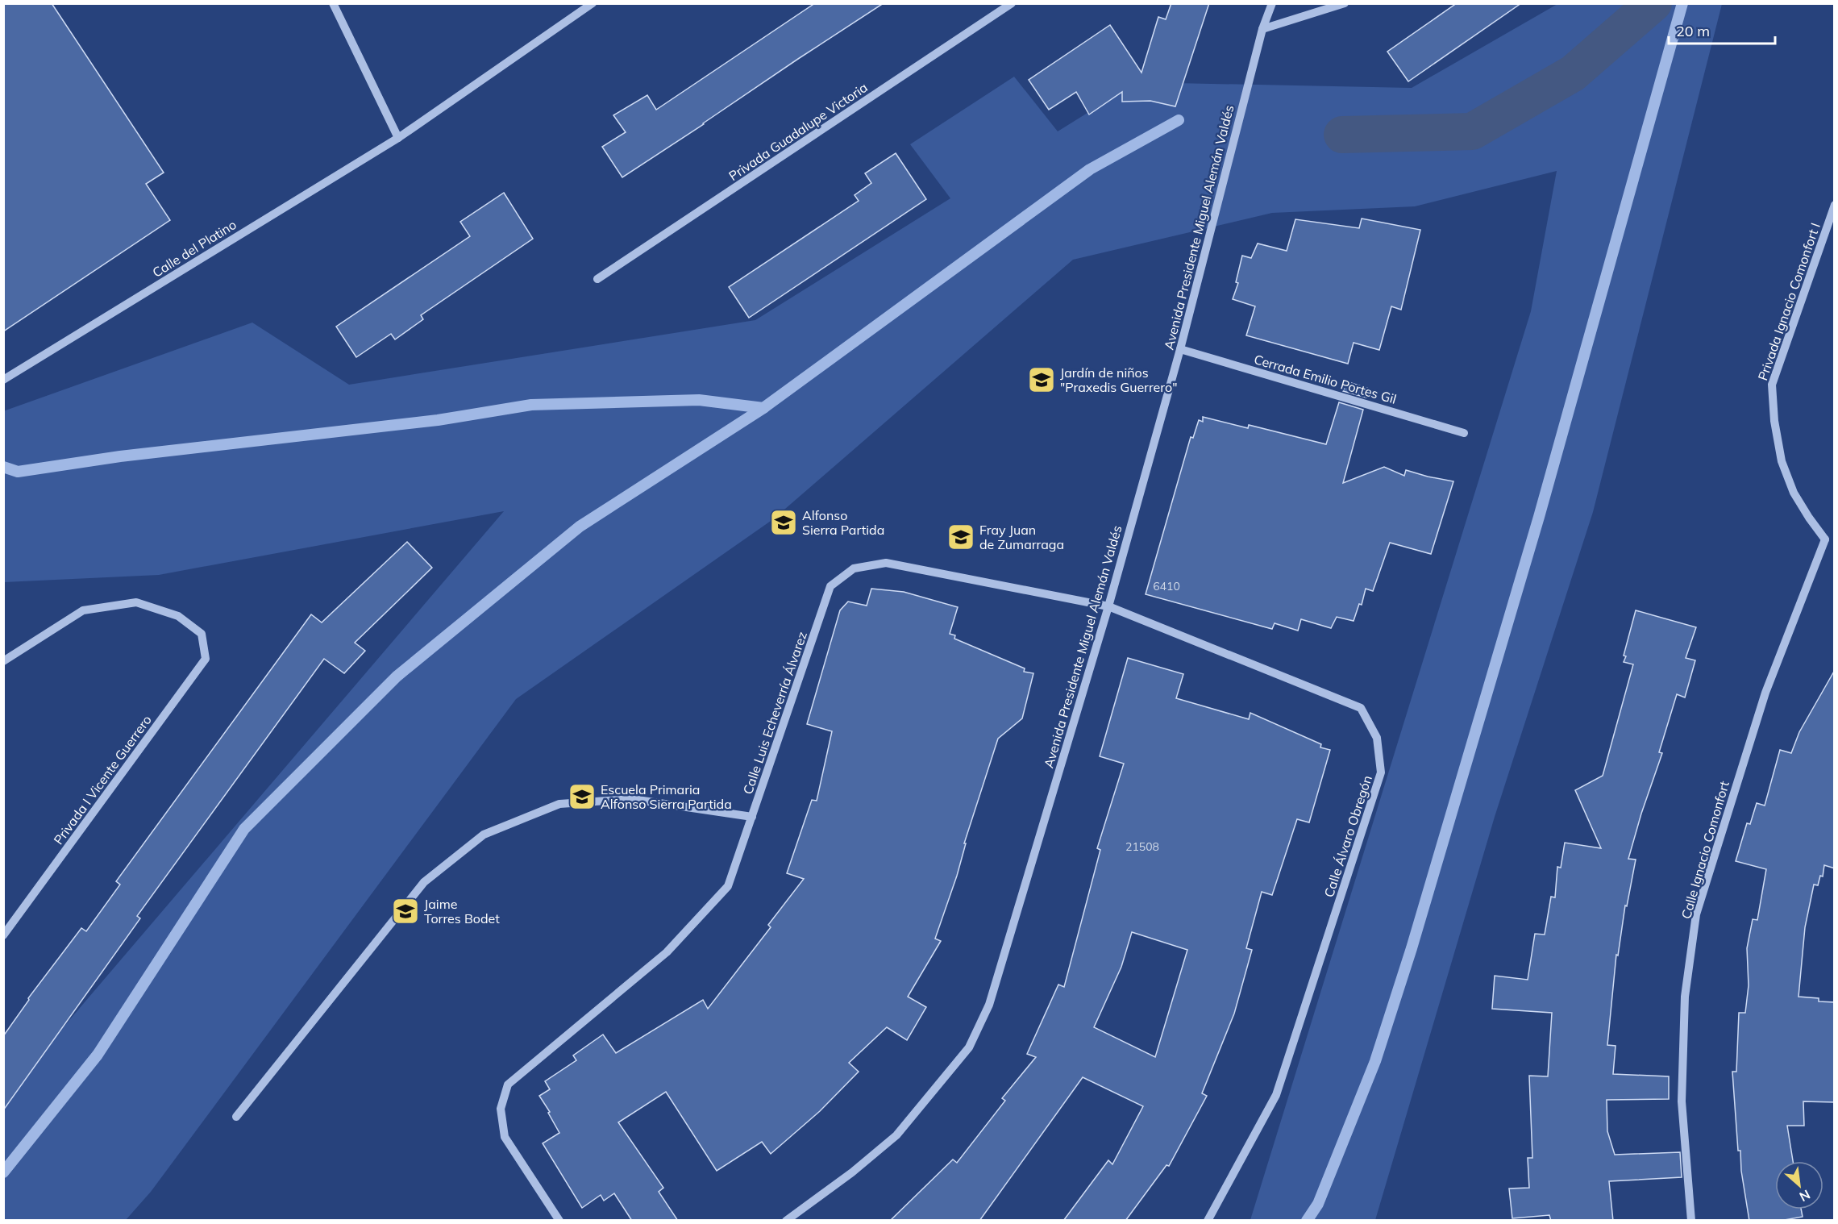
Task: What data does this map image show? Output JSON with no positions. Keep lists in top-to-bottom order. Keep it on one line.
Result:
{"streets":{"street":["Privada Guadalupe Victoria","Avenida Presidente Miguel Alemán Valdés","Calle del Platino","Privada Ignacio Comonfort I","Cerrada Emilio Portes Gil","Calle Luis Echeverría Álvarez","Privada I Vicente Guerrero","Calle Álvaro Obregón","Calle Ignacio Comonfort"]},"crossings":[["Avenida Presidente Miguel Alemán Valdés","Cerrada Emilio Portes Gil"],["Avenida Presidente Miguel Alemán Valdés","Calle Luis Echeverría Álvarez"],["Avenida Presidente Miguel Alemán Valdés","Calle Álvaro Obregón"],["Privada Ignacio Comonfort I","Calle Ignacio Comonfort"],["Calle Luis Echeverría Álvarez","Calle Álvaro Obregón"]],"places":{"school or university":["Jardín de niños \"Praxedis Guerrero\"","Alfonso Sierra Partida","Fray Juan de Zumarraga","Escuela Primaria Alfonso Sierra Partida","Jaime Torres Bodet"]},"house_numbers":["6410","21508"],"scale_bar":"20 m","north":"bottom right"}
